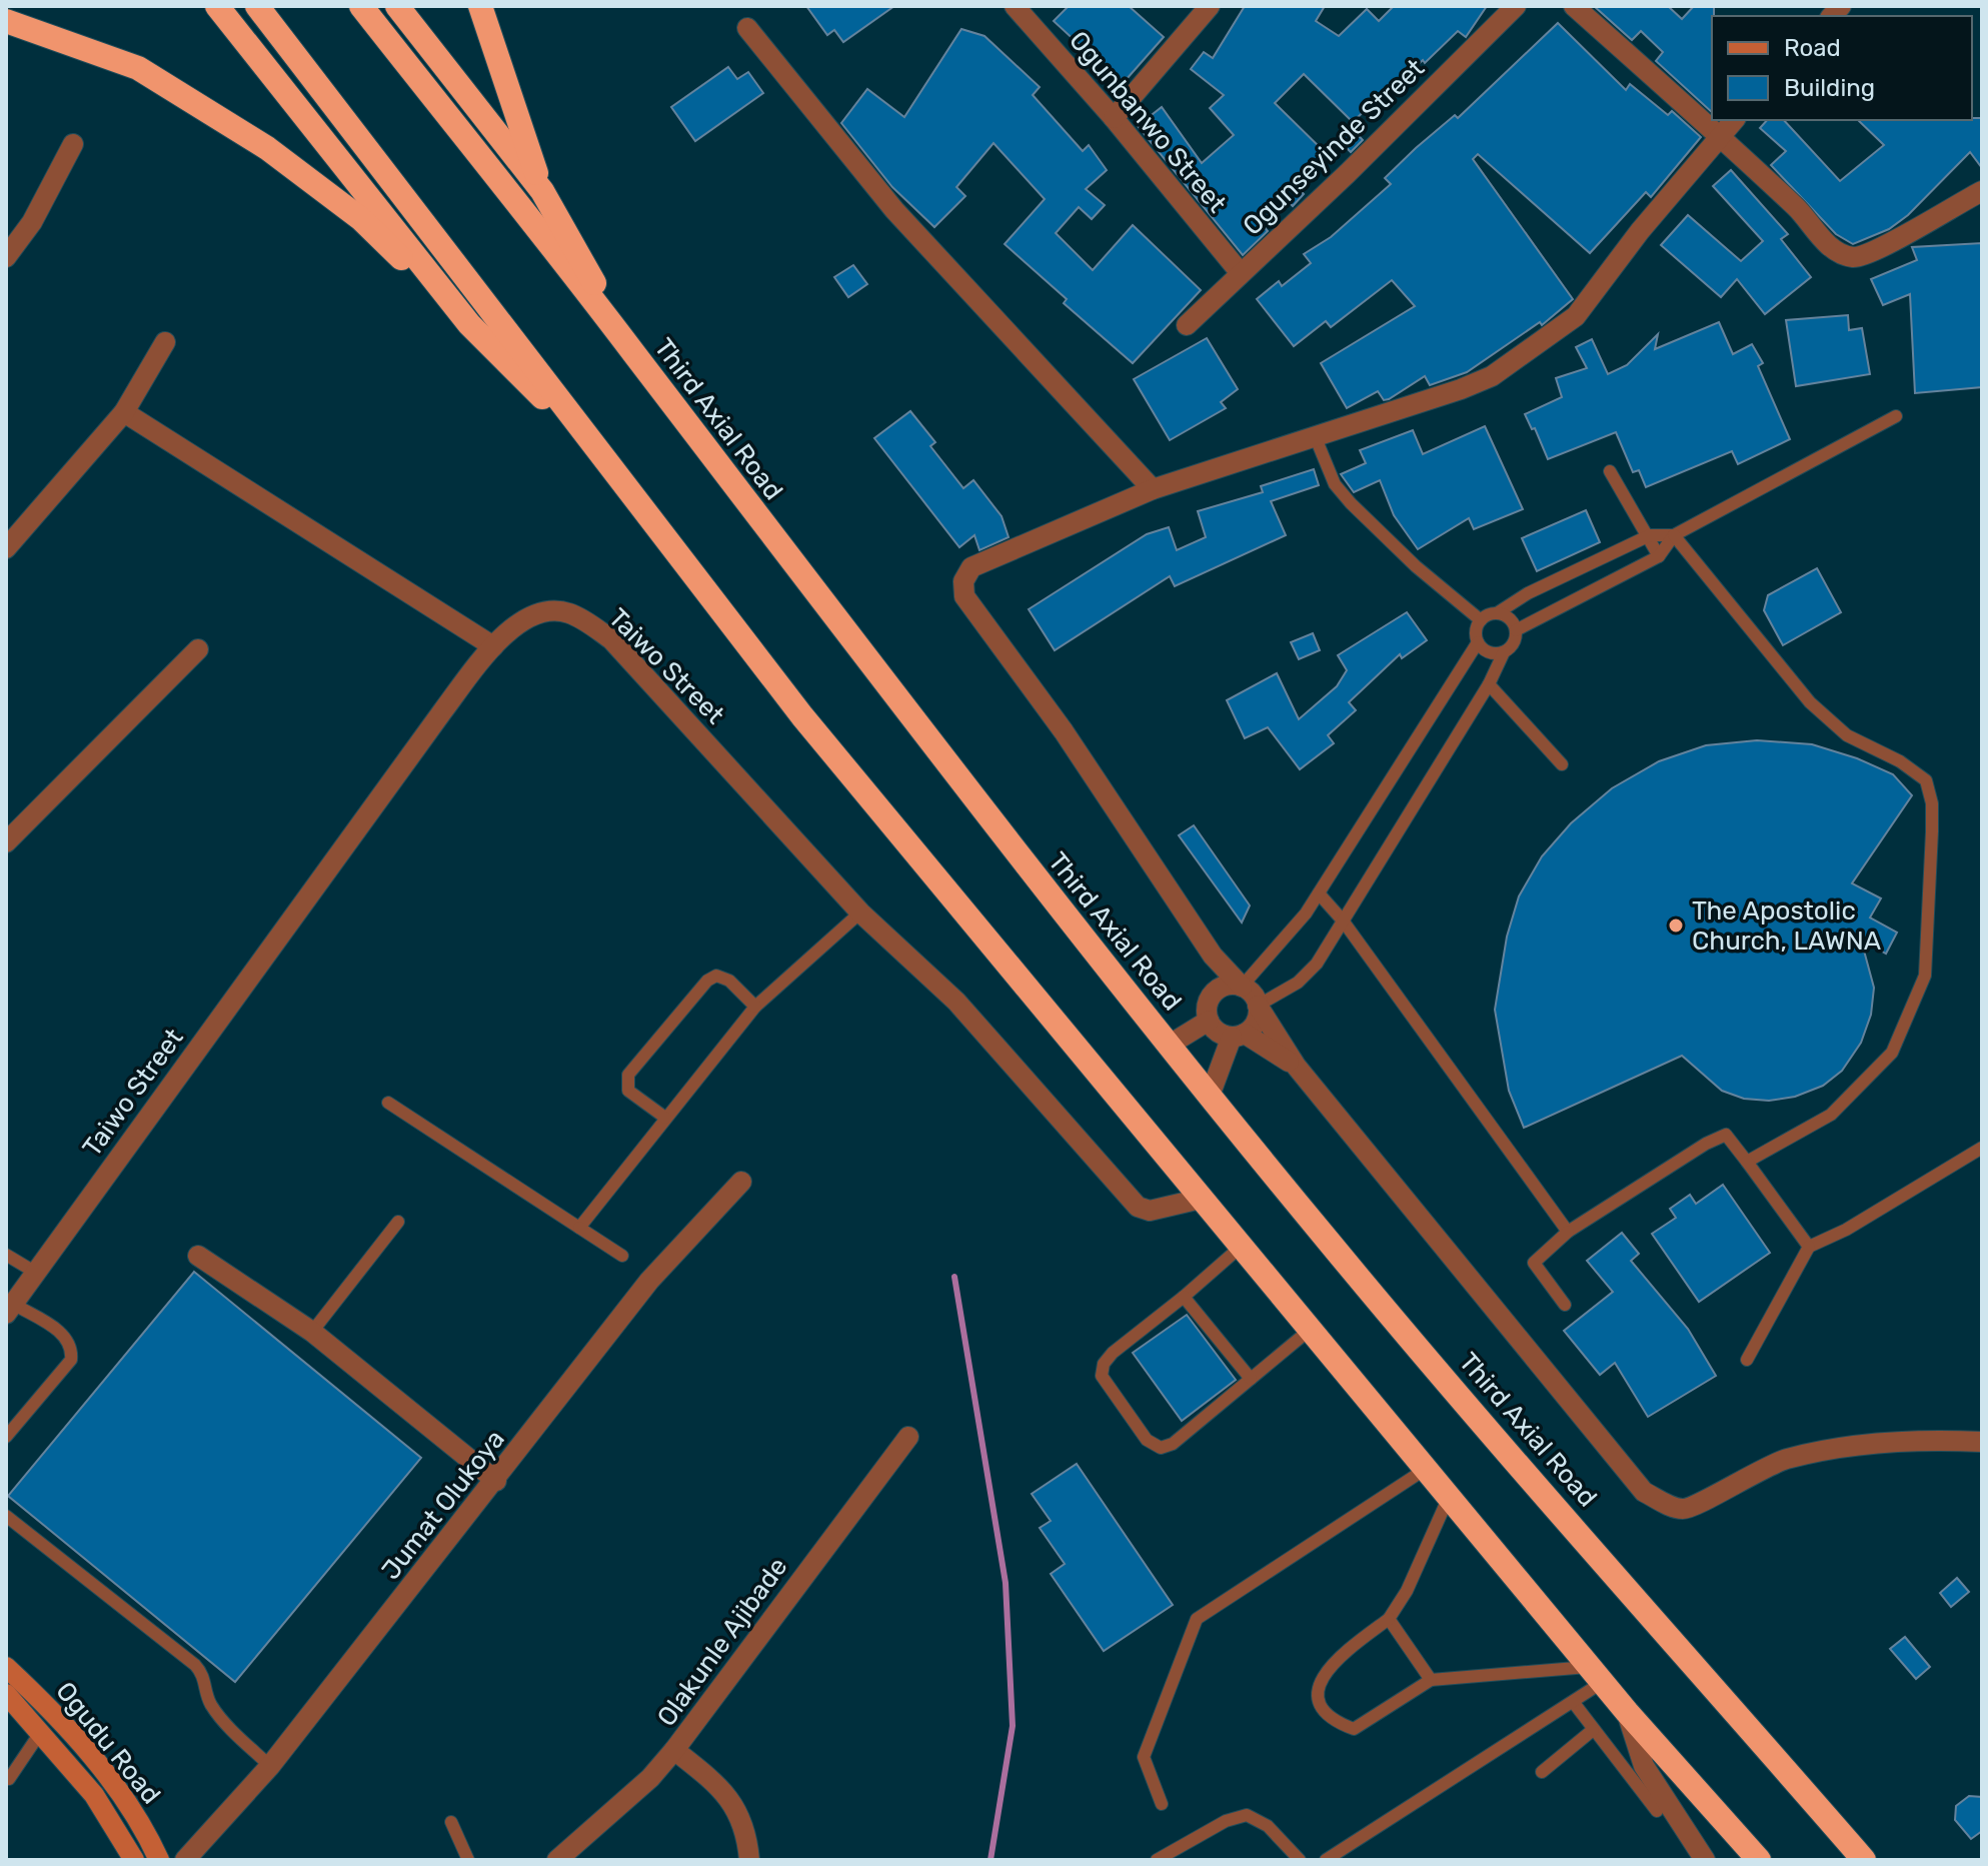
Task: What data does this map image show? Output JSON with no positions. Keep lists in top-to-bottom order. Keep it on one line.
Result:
{"streets":{"highway":["Third Axial Road"],"main road":["Ogudu Road"],"street":["Ogunbanwo Street","Ogunseyinde Street","Taiwo Street","Jumat Olukoya","Olakunle Ajibade"]},"crossings":[["Ogunbanwo Street","Ogunseyinde Street"]],"places":["The Apostolic Church, LAWNA"],"legend":["Road","Building"]}
